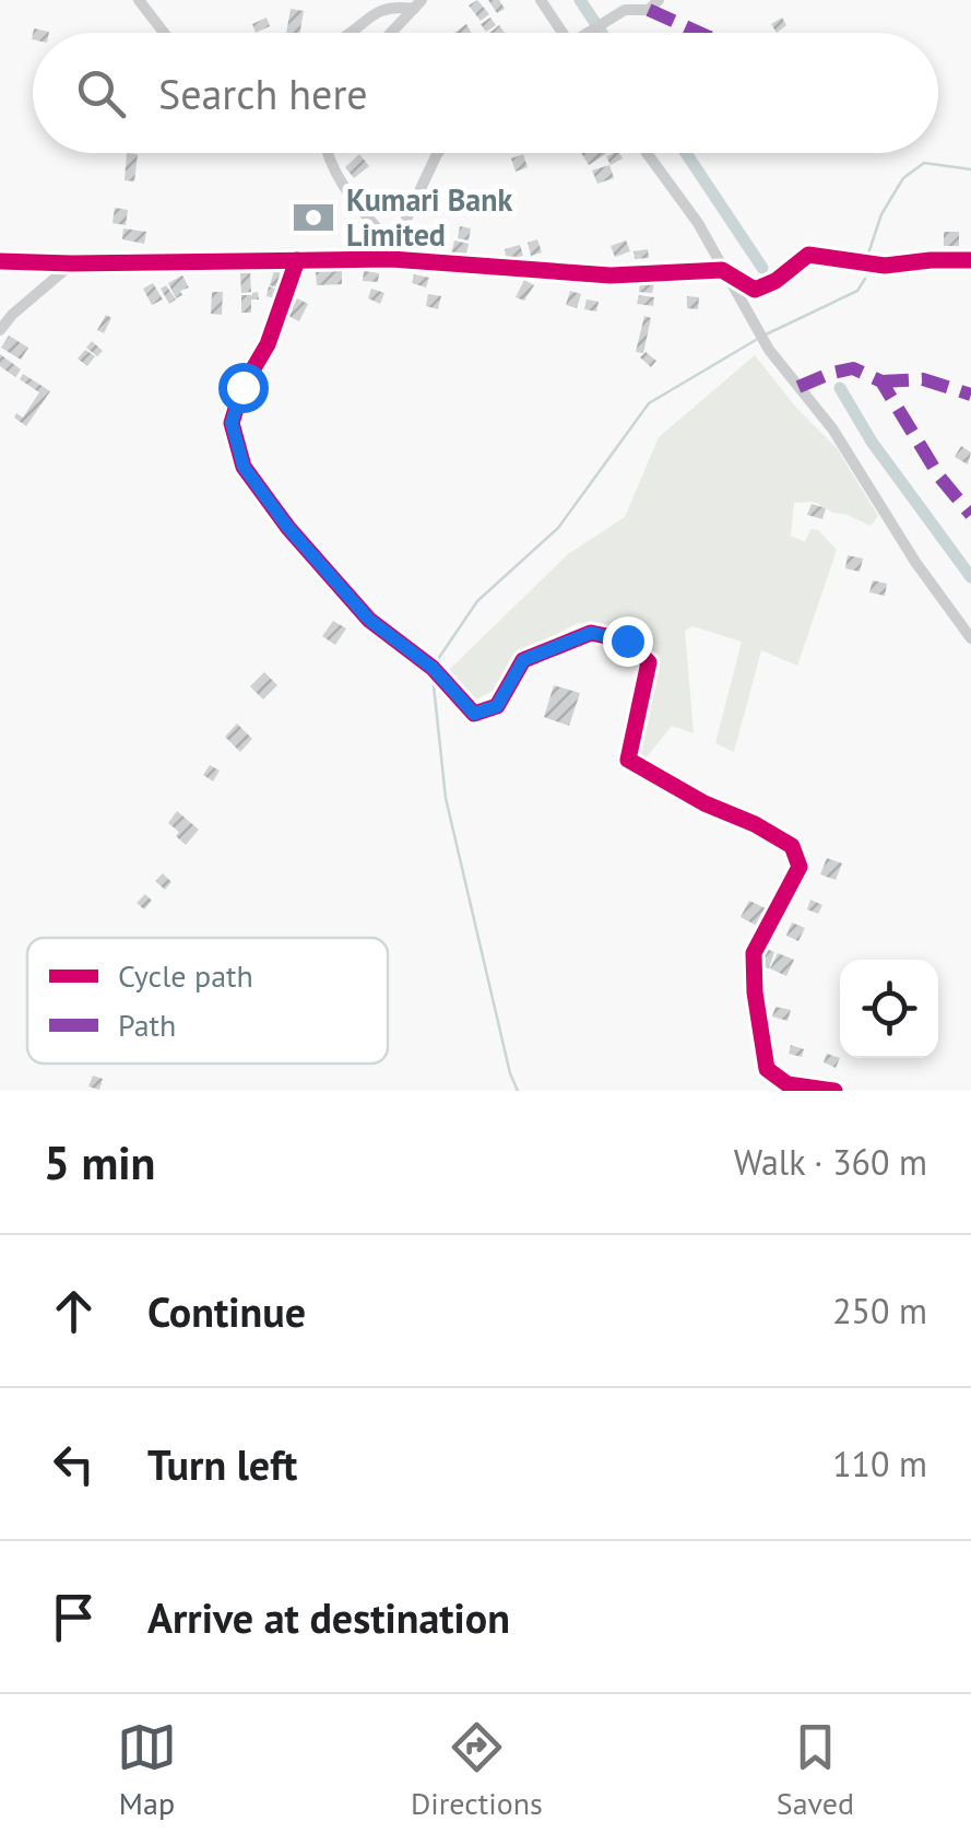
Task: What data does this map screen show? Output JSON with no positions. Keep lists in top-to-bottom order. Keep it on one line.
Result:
{"places":{"bank":["Kumari Bank Limited"]},"legend":["Cycle path","Path"],"page":{"search":"Search here","heading":["5 min","Walk · 360 m"],"list":[["Continue","250 m"],["Turn left","110 m"],"Arrive at destination"],"nav":["Map","Directions","Saved"]}}
